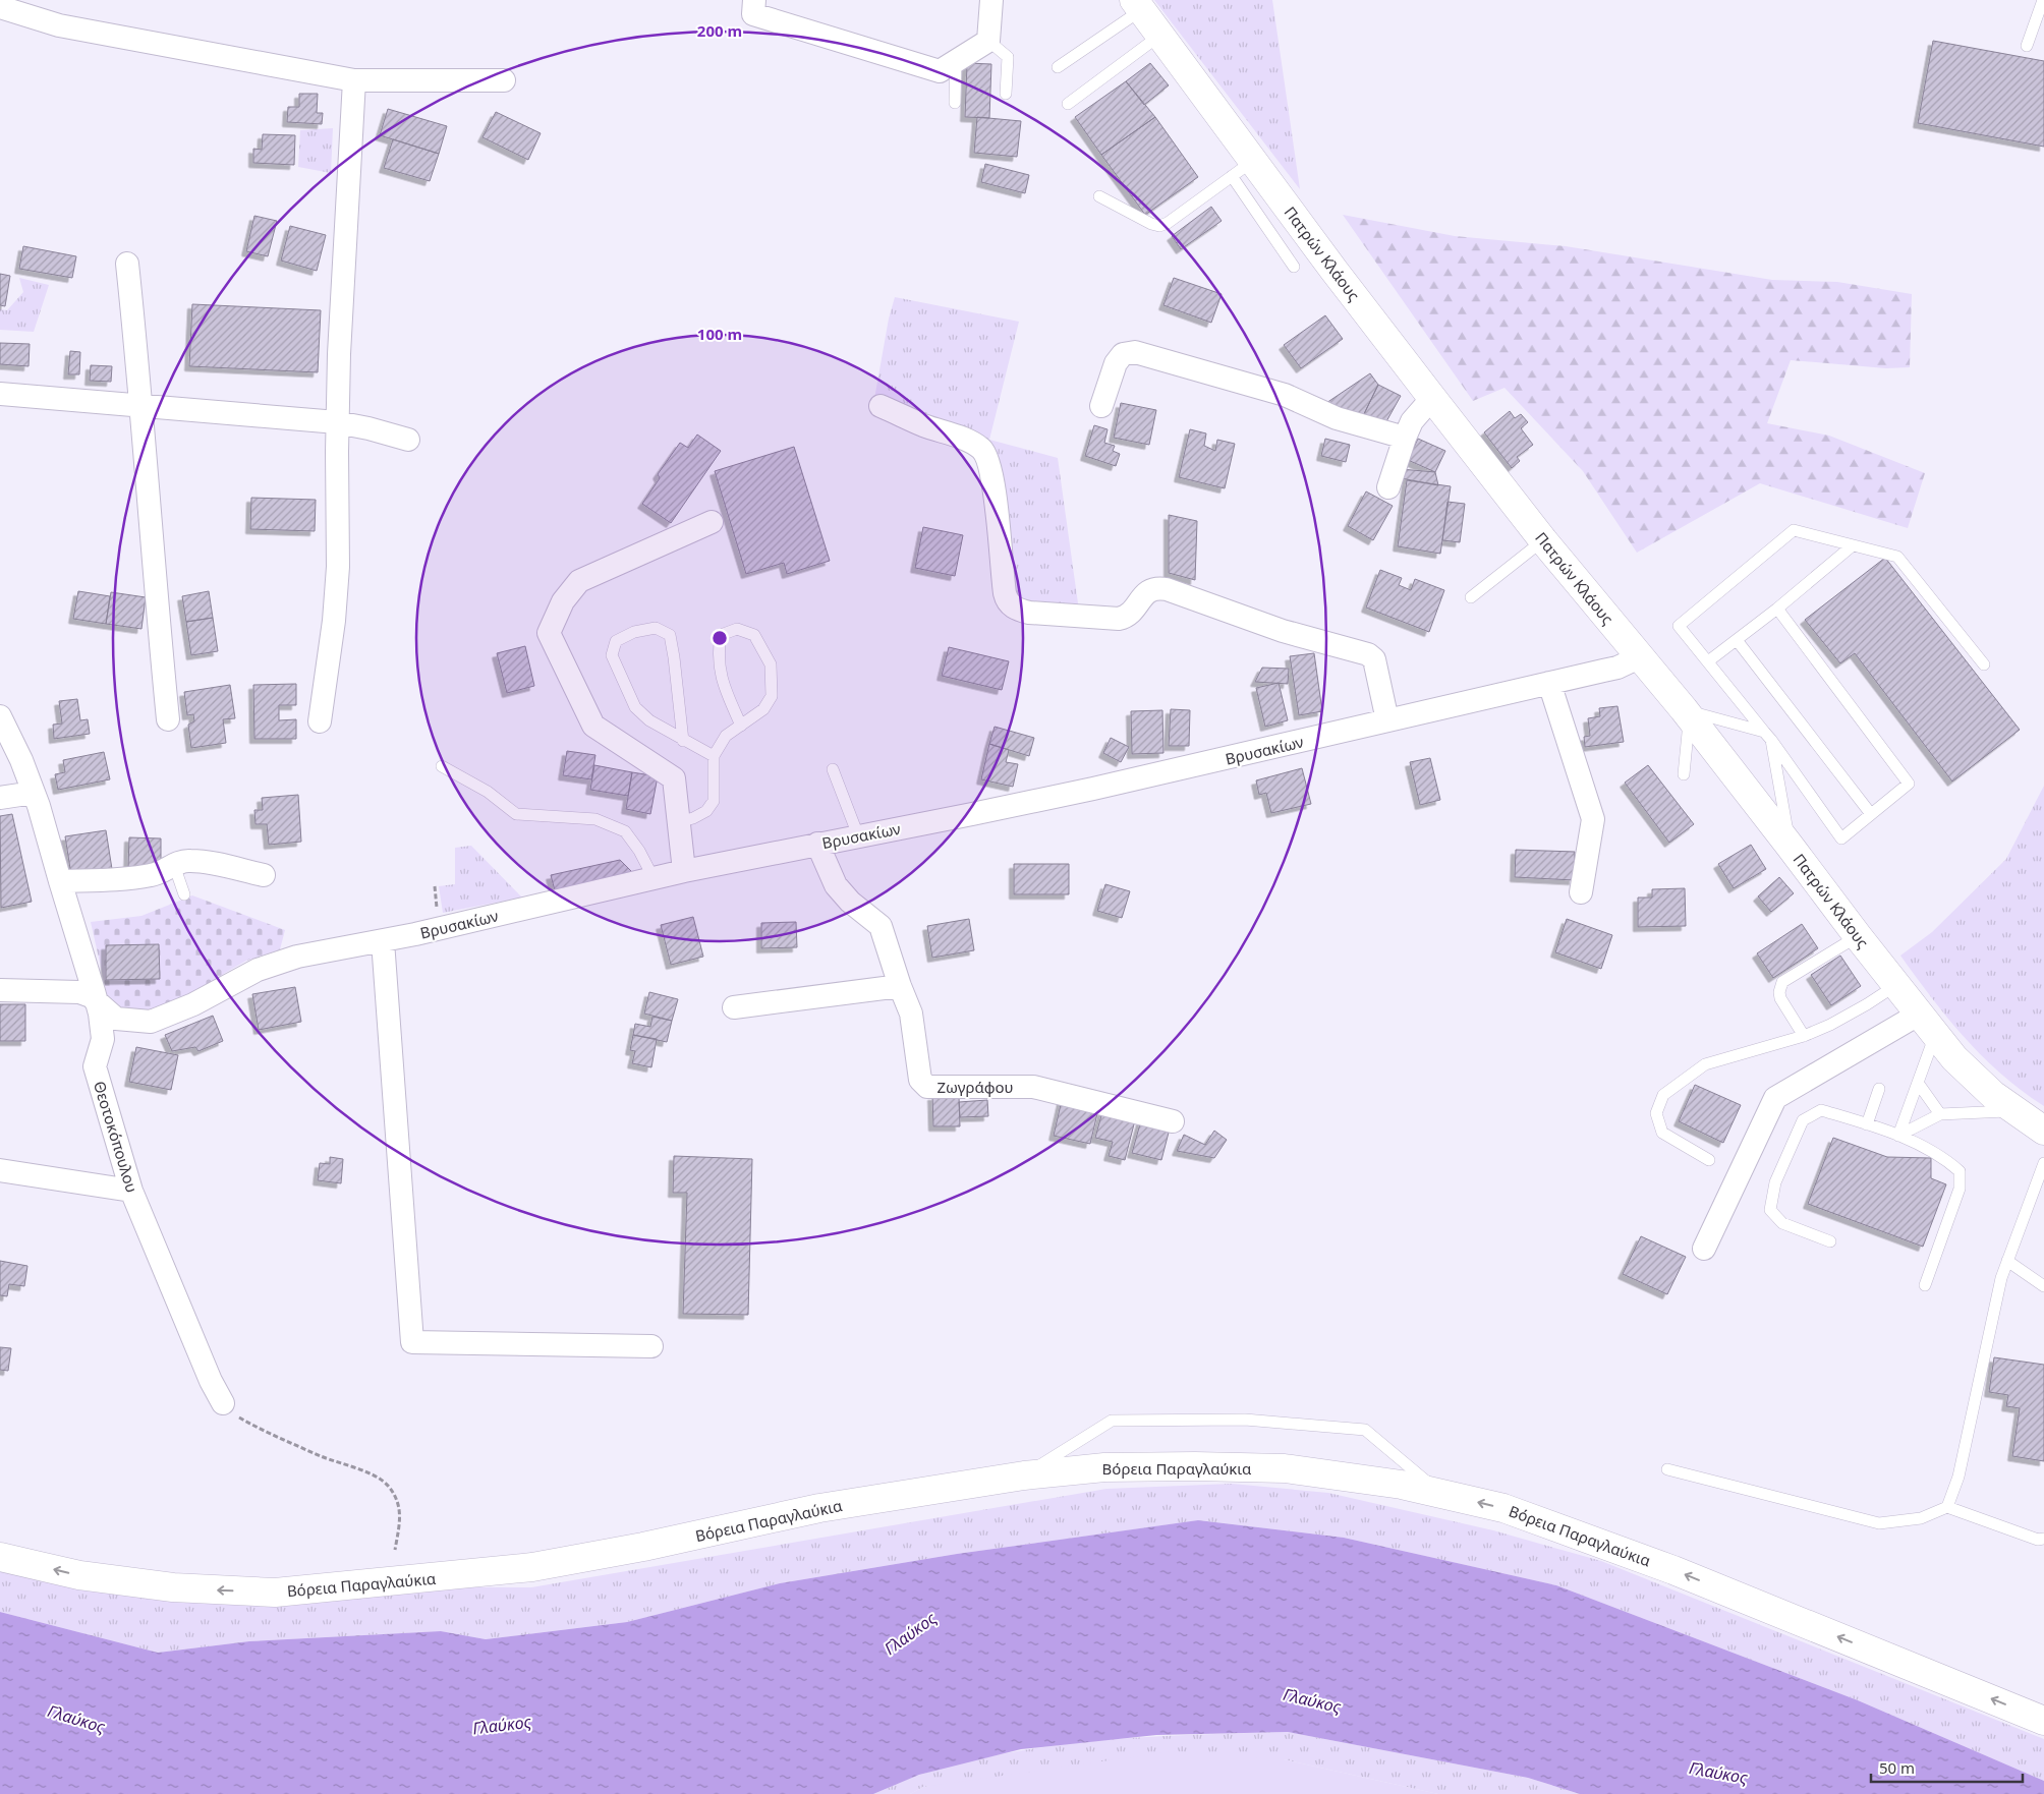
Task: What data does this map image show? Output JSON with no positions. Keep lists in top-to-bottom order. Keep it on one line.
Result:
{"streets":{"main road":["Πατρών Κλάους","Βόρεια Παραγλαύκια"],"street":["Βρυσακίων","Ζωγράφου","Θεοτοκόπουλου"]},"crossings":[["Πατρών Κλάους","Βρυσακίων"],["Βρυσακίων","Ζωγράφου"],["Βρυσακίων","Θεοτοκόπουλου"]],"one_way":["Βόρεια Παραγλαύκια"],"water":["Γλαύκος"],"scale_bar":"50 m","rings":["200 m","100 m"]}
